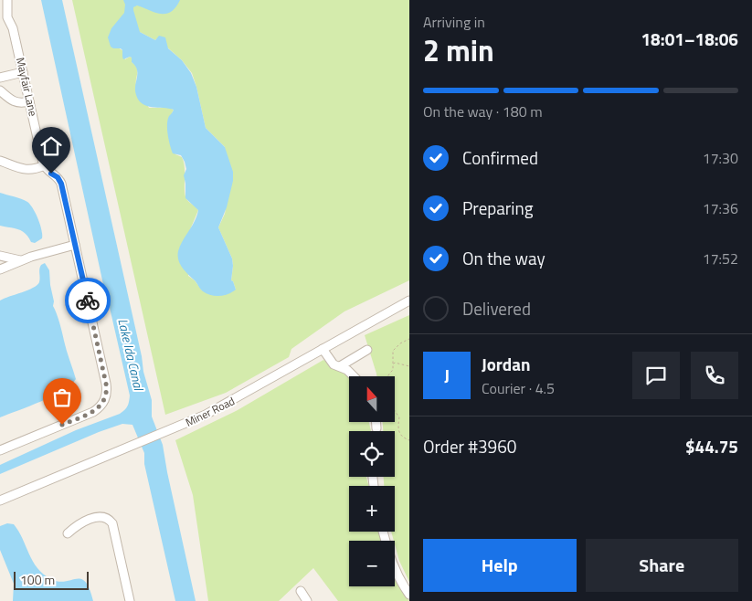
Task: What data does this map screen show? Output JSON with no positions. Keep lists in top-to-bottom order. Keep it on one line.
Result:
{"streets":{"street":["Mayfair Lane","Miner Road"]},"water":["Lake Ida Canal"],"scale_bar":"100 m","north":"top","page":{"heading":["2 min","Arriving in","18:01–18:06"],"panel":["Jordan","Courier · 4.5","Order #3960","$44.75"],"bar":"On the way · 180 m","list":[["Confirmed","17:30"],["Preparing","17:36"],["On the way","17:52"],"Delivered"],"round":"J","map_buttons":["+","−"],"buttons":["Help","Share"],"scale":"100 m"}}
